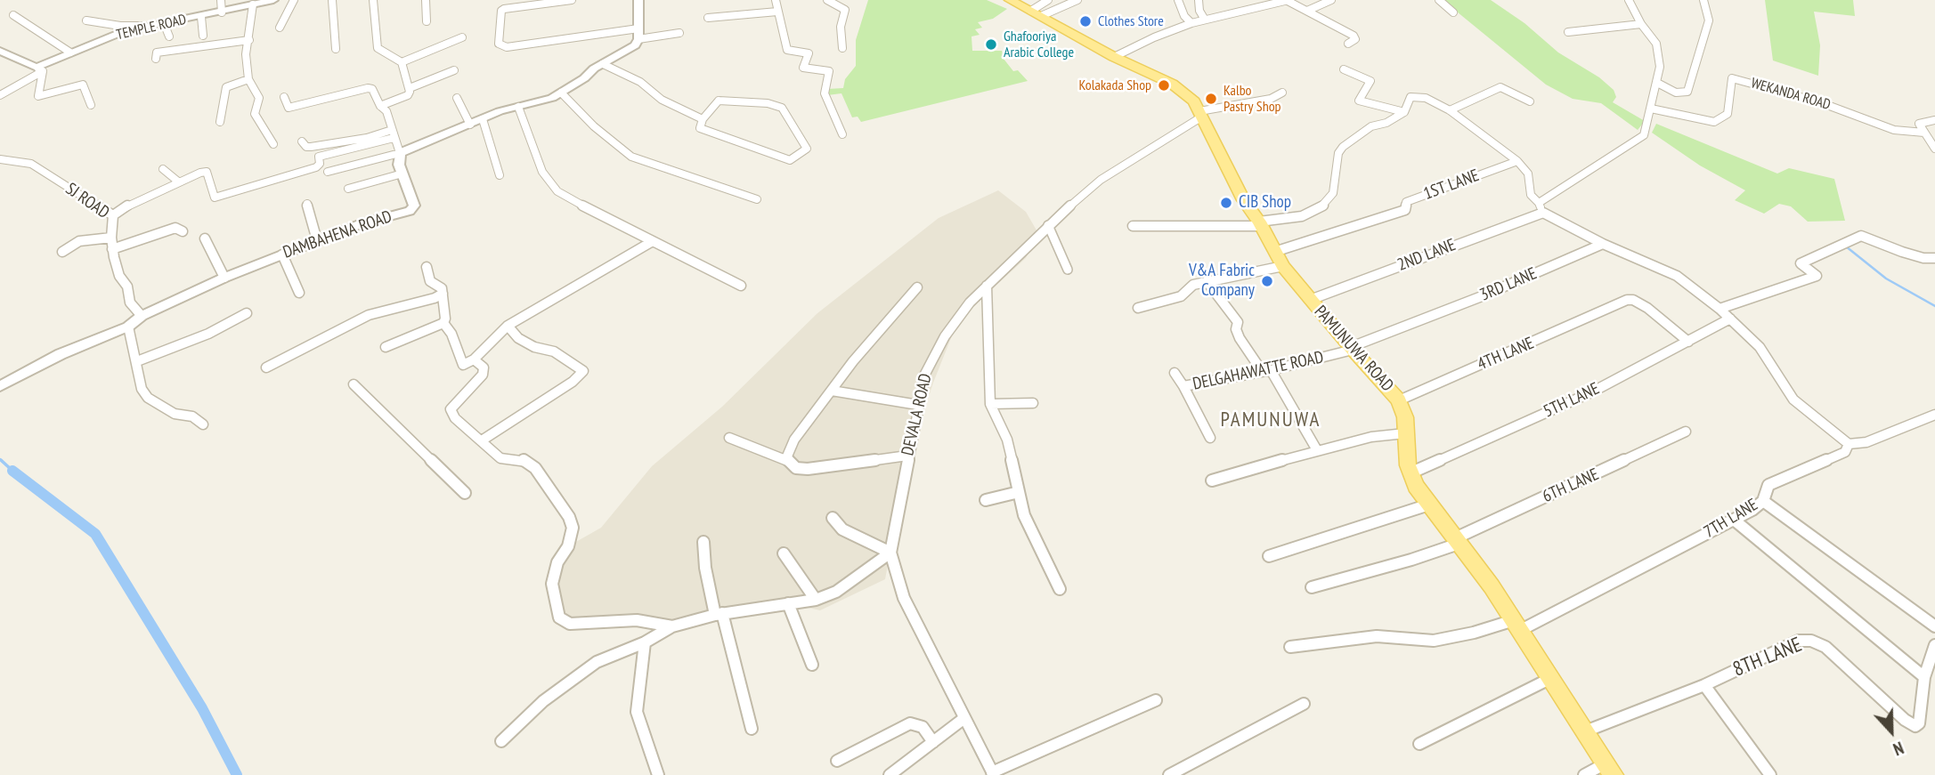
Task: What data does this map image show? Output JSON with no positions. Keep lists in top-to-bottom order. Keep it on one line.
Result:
{"streets":{"main road":["PAMUNUWA ROAD"],"street":["TEMPLE ROAD","WEKANDA ROAD","1ST LANE","SJ ROAD","DAMBAHENA ROAD","2ND LANE","3RD LANE","4TH LANE","DELGAHAWATTE ROAD","5TH LANE","DEVALA ROAD","6TH LANE","7TH LANE","8TH LANE"]},"crossings":[["1ST LANE","PAMUNUWA ROAD"],["SJ ROAD","DAMBAHENA ROAD"],["2ND LANE","PAMUNUWA ROAD"],["3RD LANE","PAMUNUWA ROAD"],["3RD LANE","DELGAHAWATTE ROAD"],["PAMUNUWA ROAD","4TH LANE"],["PAMUNUWA ROAD","DELGAHAWATTE ROAD"],["PAMUNUWA ROAD","5TH LANE"],["PAMUNUWA ROAD","DEVALA ROAD"],["PAMUNUWA ROAD","6TH LANE"],["PAMUNUWA ROAD","7TH LANE"],["PAMUNUWA ROAD","8TH LANE"],["4TH LANE","5TH LANE"]],"districts":["PAMUNUWA"],"places":["Clothes Store","Ghafooriya Arabic College","Kolakada Shop","Kalbo Pastry Shop","CIB Shop","V&A Fabric Company"],"north":"bottom"}
